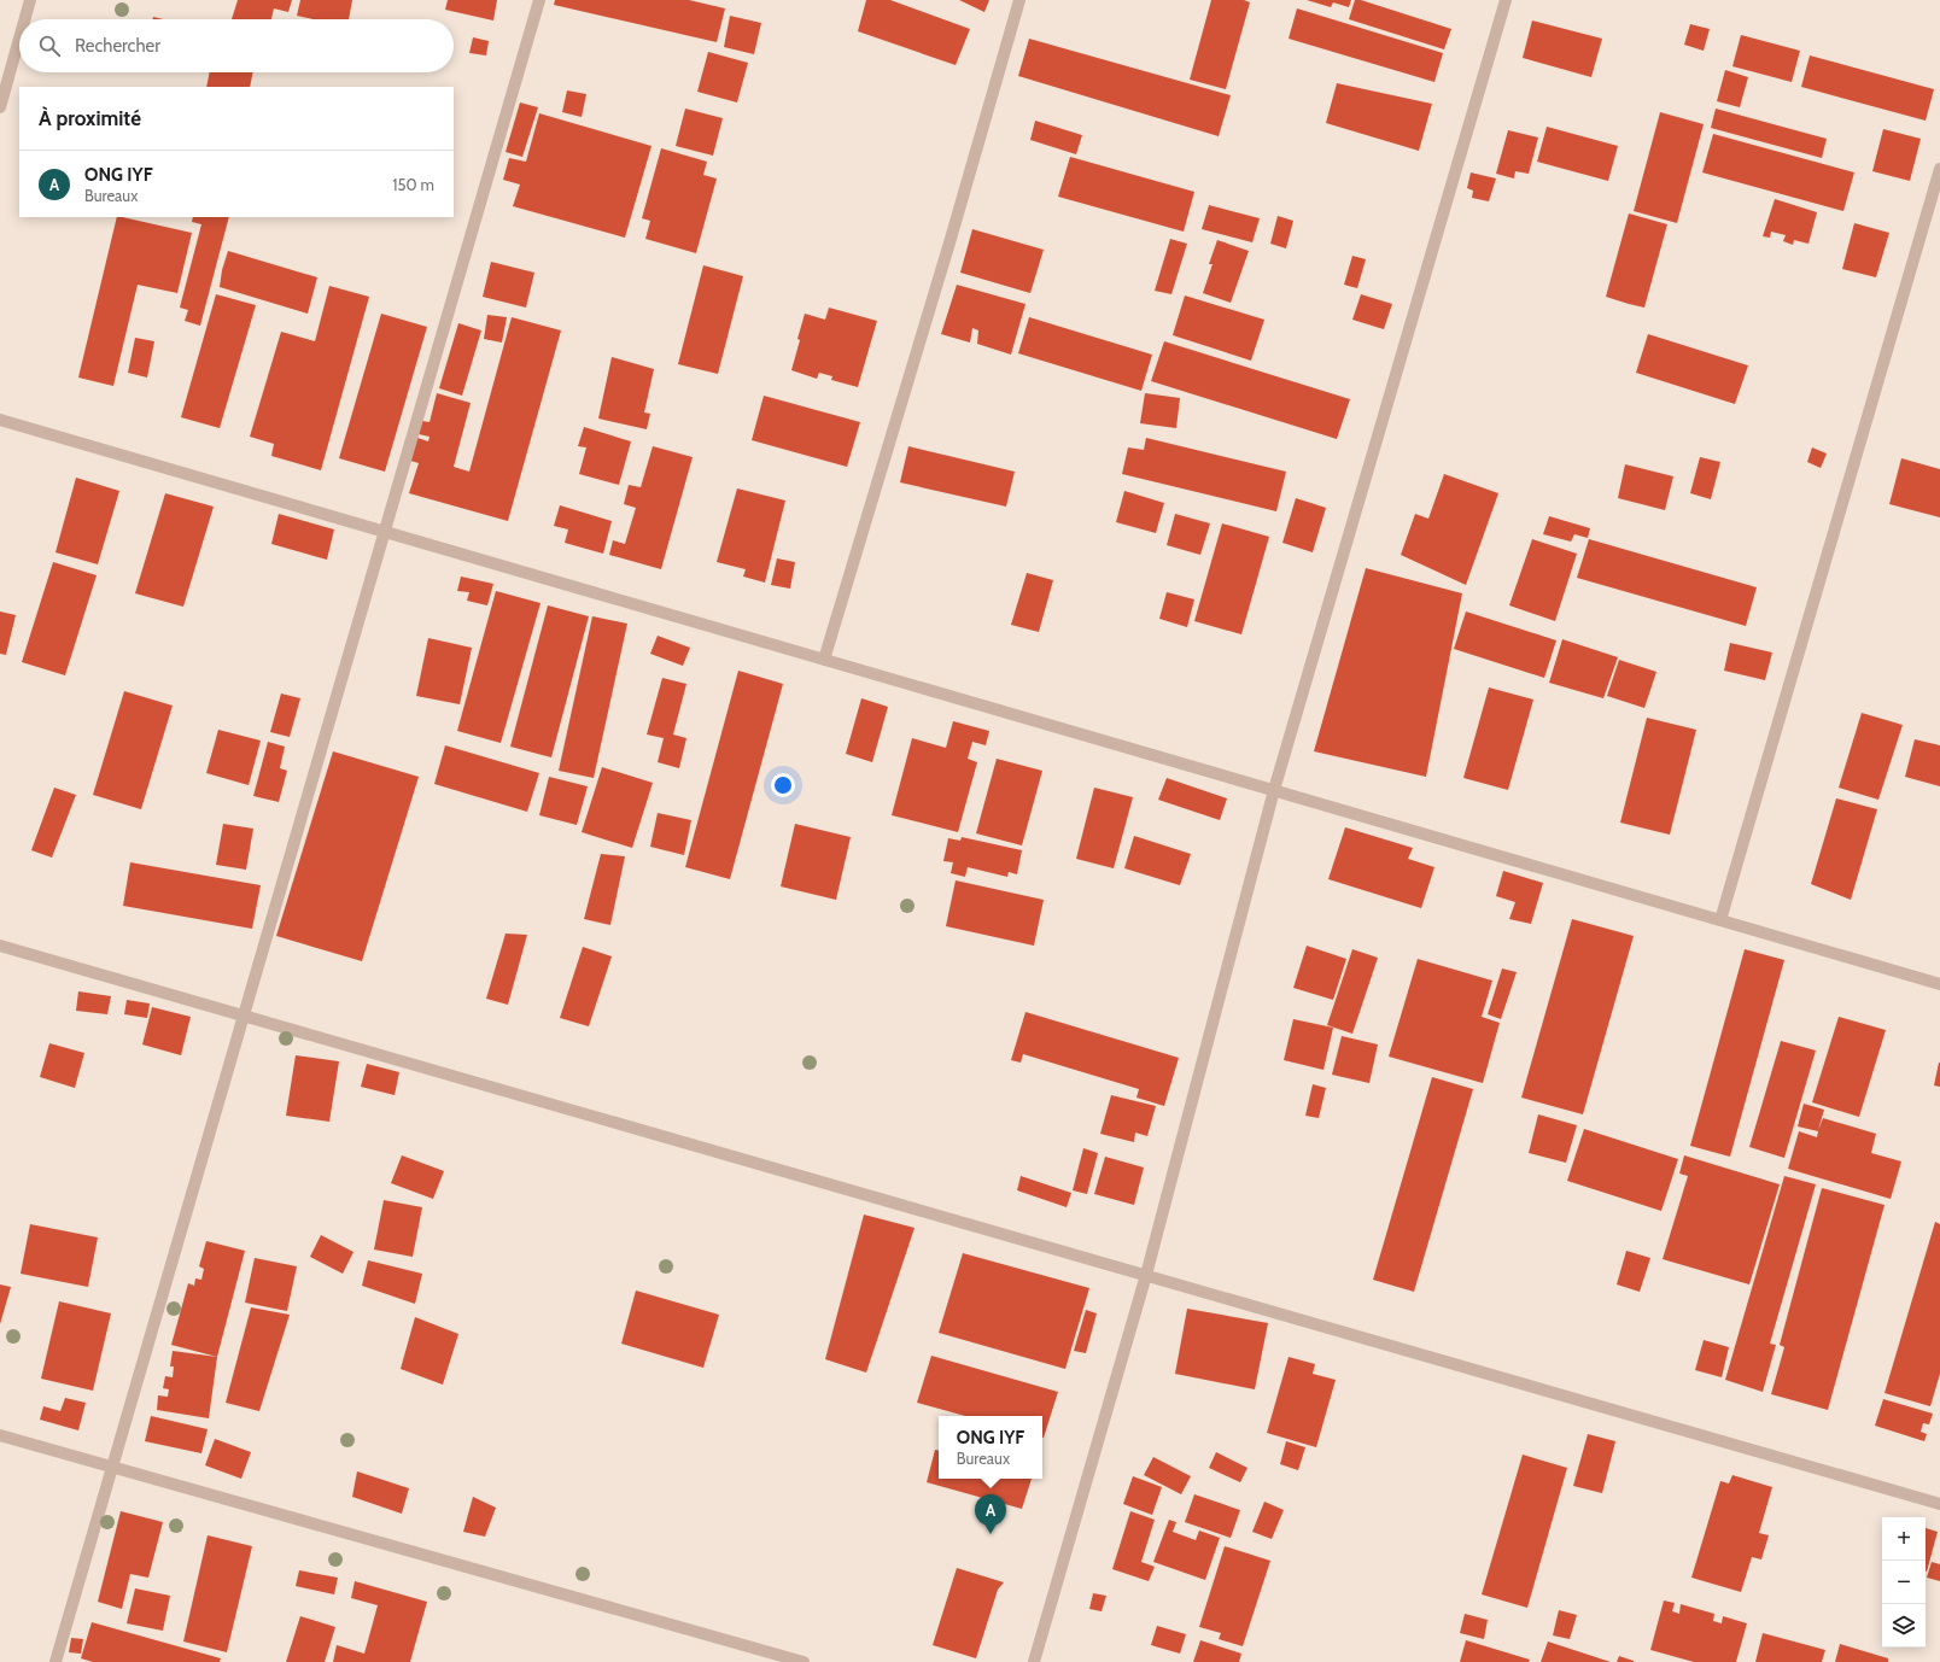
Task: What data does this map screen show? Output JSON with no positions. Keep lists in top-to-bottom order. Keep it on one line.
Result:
{"page":{"search":"Rechercher","heading":"À proximité","list":[{"mark":"A","name":"ONG IYF","note":"Bureaux","value":"150 m"}],"popup":["ONG IYF","Bureaux"],"pins":"A","map_buttons":["+","−"]}}
